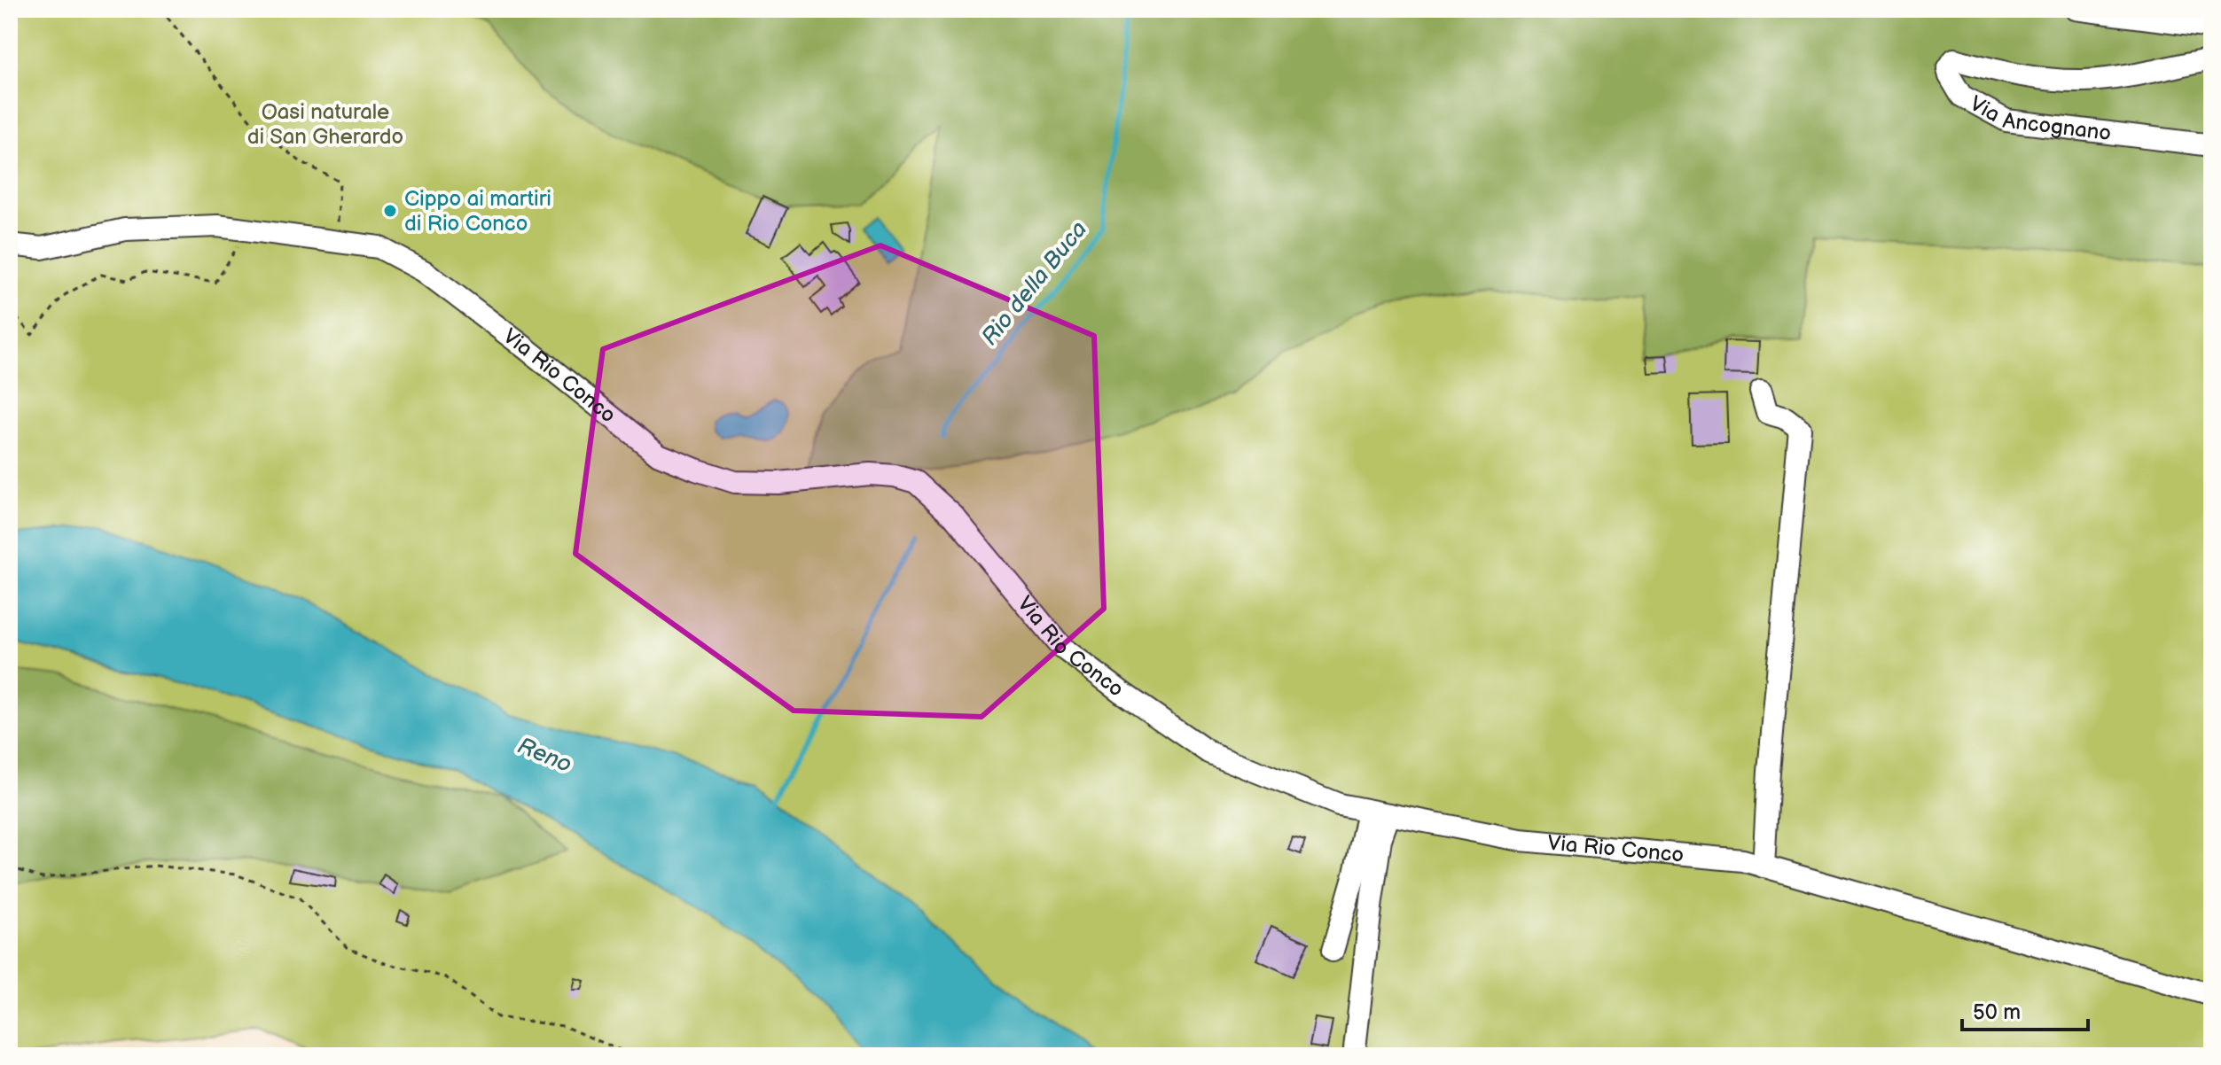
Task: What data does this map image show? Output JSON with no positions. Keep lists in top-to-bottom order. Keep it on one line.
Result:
{"streets":{"street":["Via Ancognano","Via Rio Conco"]},"water":["Rio della Buca","Reno"],"parks":["Oasi naturale di San Gherardo"],"places":["Cippo ai martiri di Rio Conco"],"scale_bar":"50 m"}
